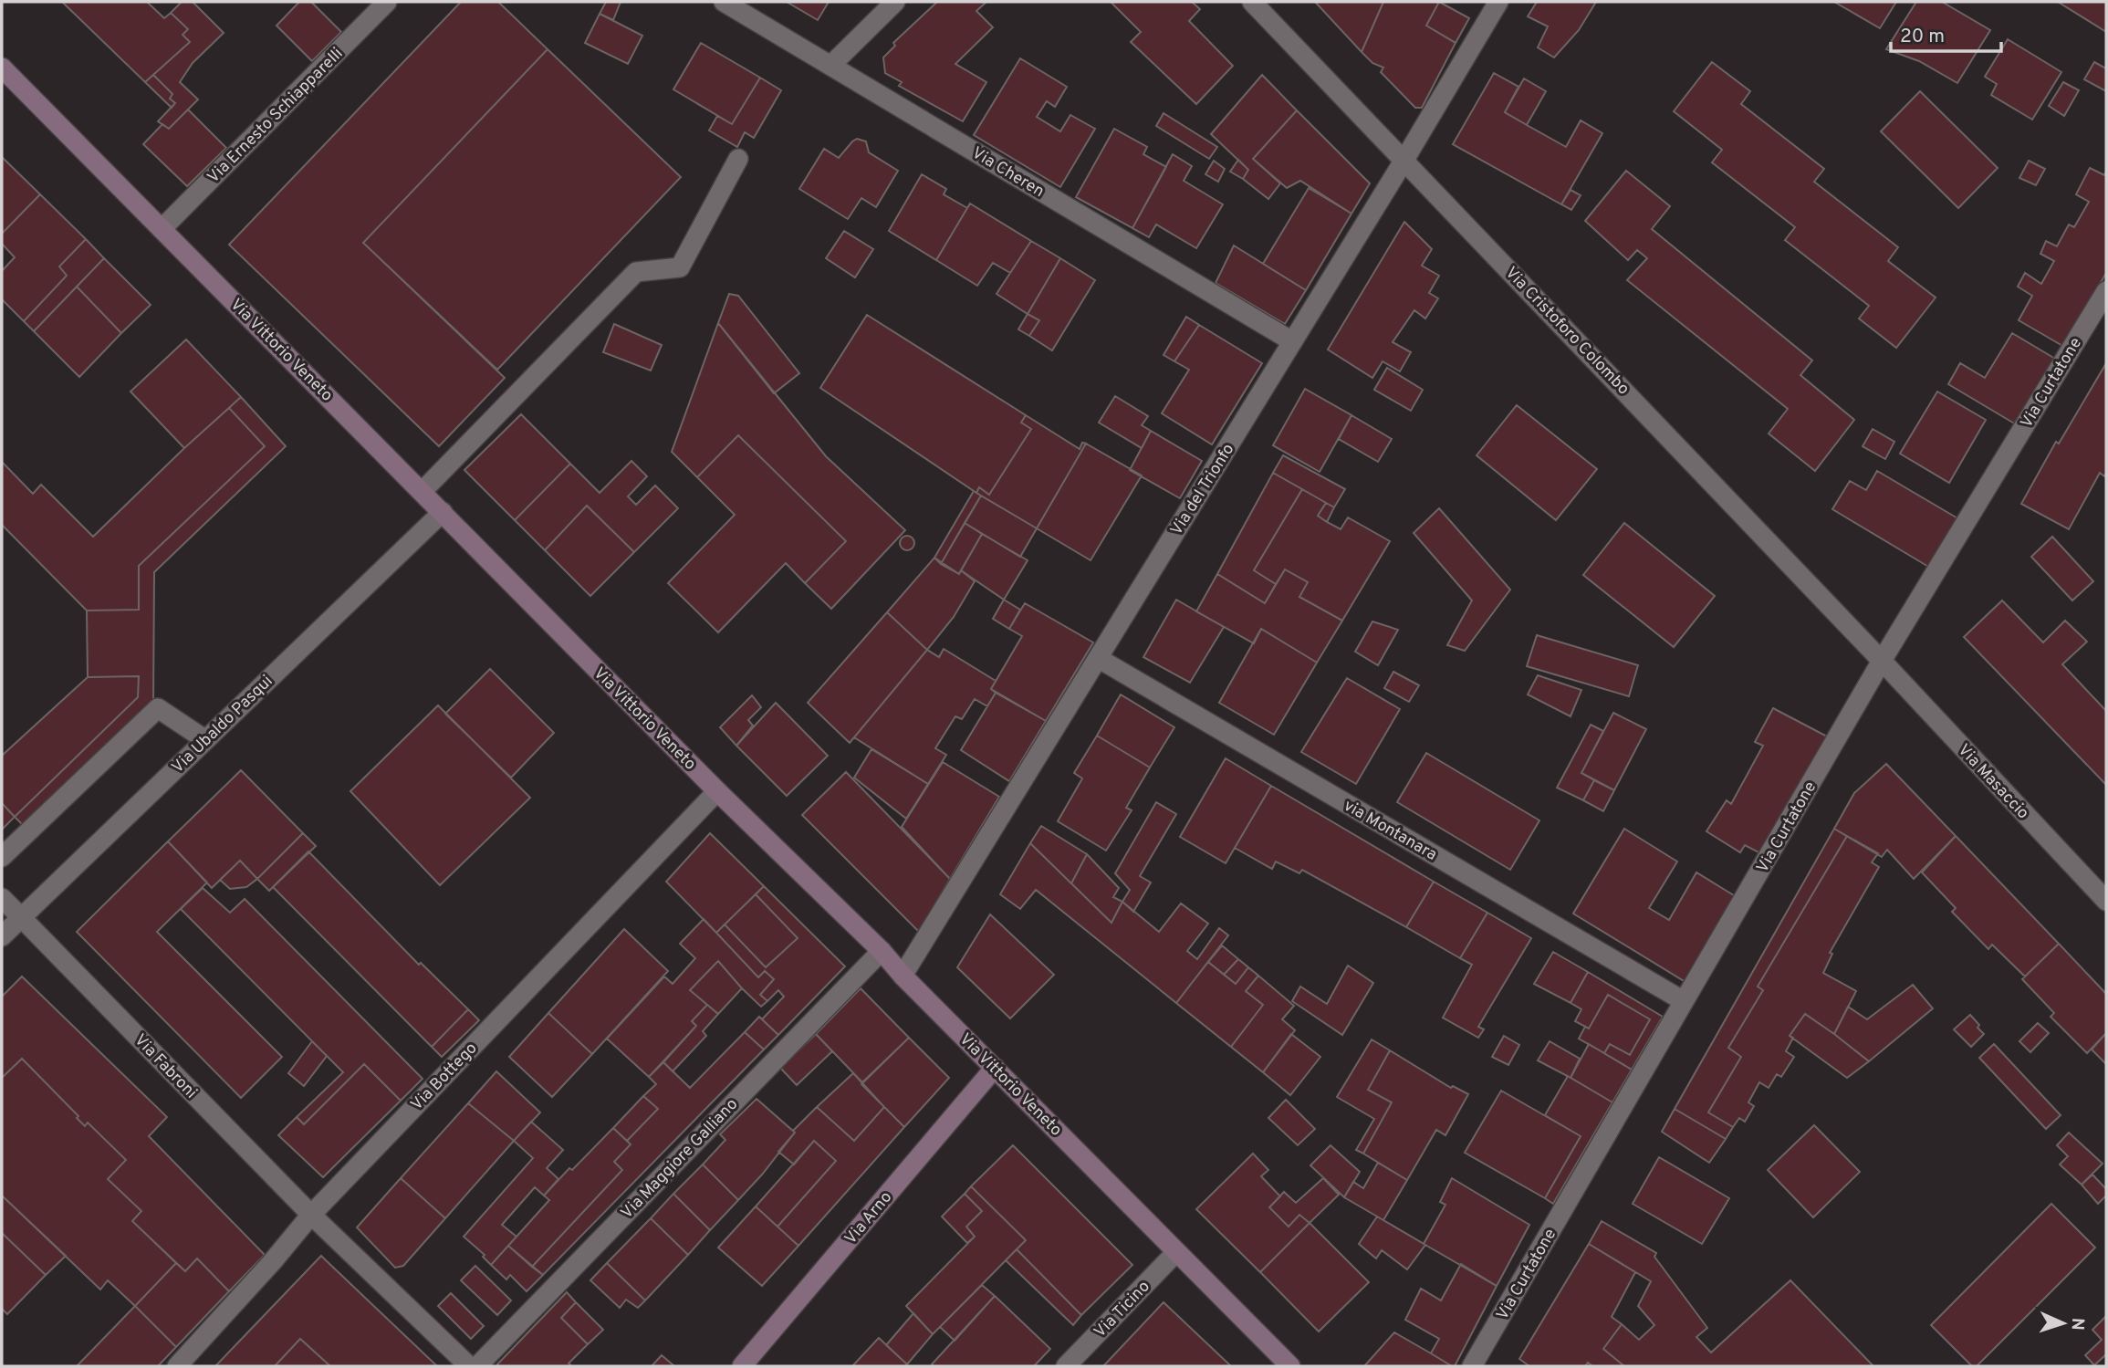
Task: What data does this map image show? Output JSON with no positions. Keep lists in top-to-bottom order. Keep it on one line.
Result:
{"streets":{"main road":["Via Vittorio Veneto","Via Arno"],"street":["Via Ernesto Schiapparelli","Via Cheren","Via Cristoforo Colombo","Via Curtatone","Via del Trionfo","Via Ubaldo Pasqui","Via Masaccio","via Montanara","Via Fabroni","Via Bottego","Via Maggiore Galliano","Via Ticino"]},"crossings":[["Via Ernesto Schiapparelli","Via Vittorio Veneto"],["Via Cheren","Via del Trionfo"],["Via Cristoforo Colombo","Via Curtatone"],["Via Cristoforo Colombo","Via del Trionfo"],["Via Cristoforo Colombo","Via Masaccio"],["Via Vittorio Veneto","Via del Trionfo"],["Via Vittorio Veneto","Via Ubaldo Pasqui"],["Via Vittorio Veneto","Via Bottego"],["Via Vittorio Veneto","Via Maggiore Galliano"],["Via Vittorio Veneto","Via Arno"],["Via Vittorio Veneto","Via Ticino"],["Via Curtatone","Via Masaccio"],["Via Curtatone","via Montanara"],["Via del Trionfo","via Montanara"],["Via Ubaldo Pasqui","Via Fabroni"],["Via Fabroni","Via Bottego"]],"scale_bar":"20 m","north":"right"}
